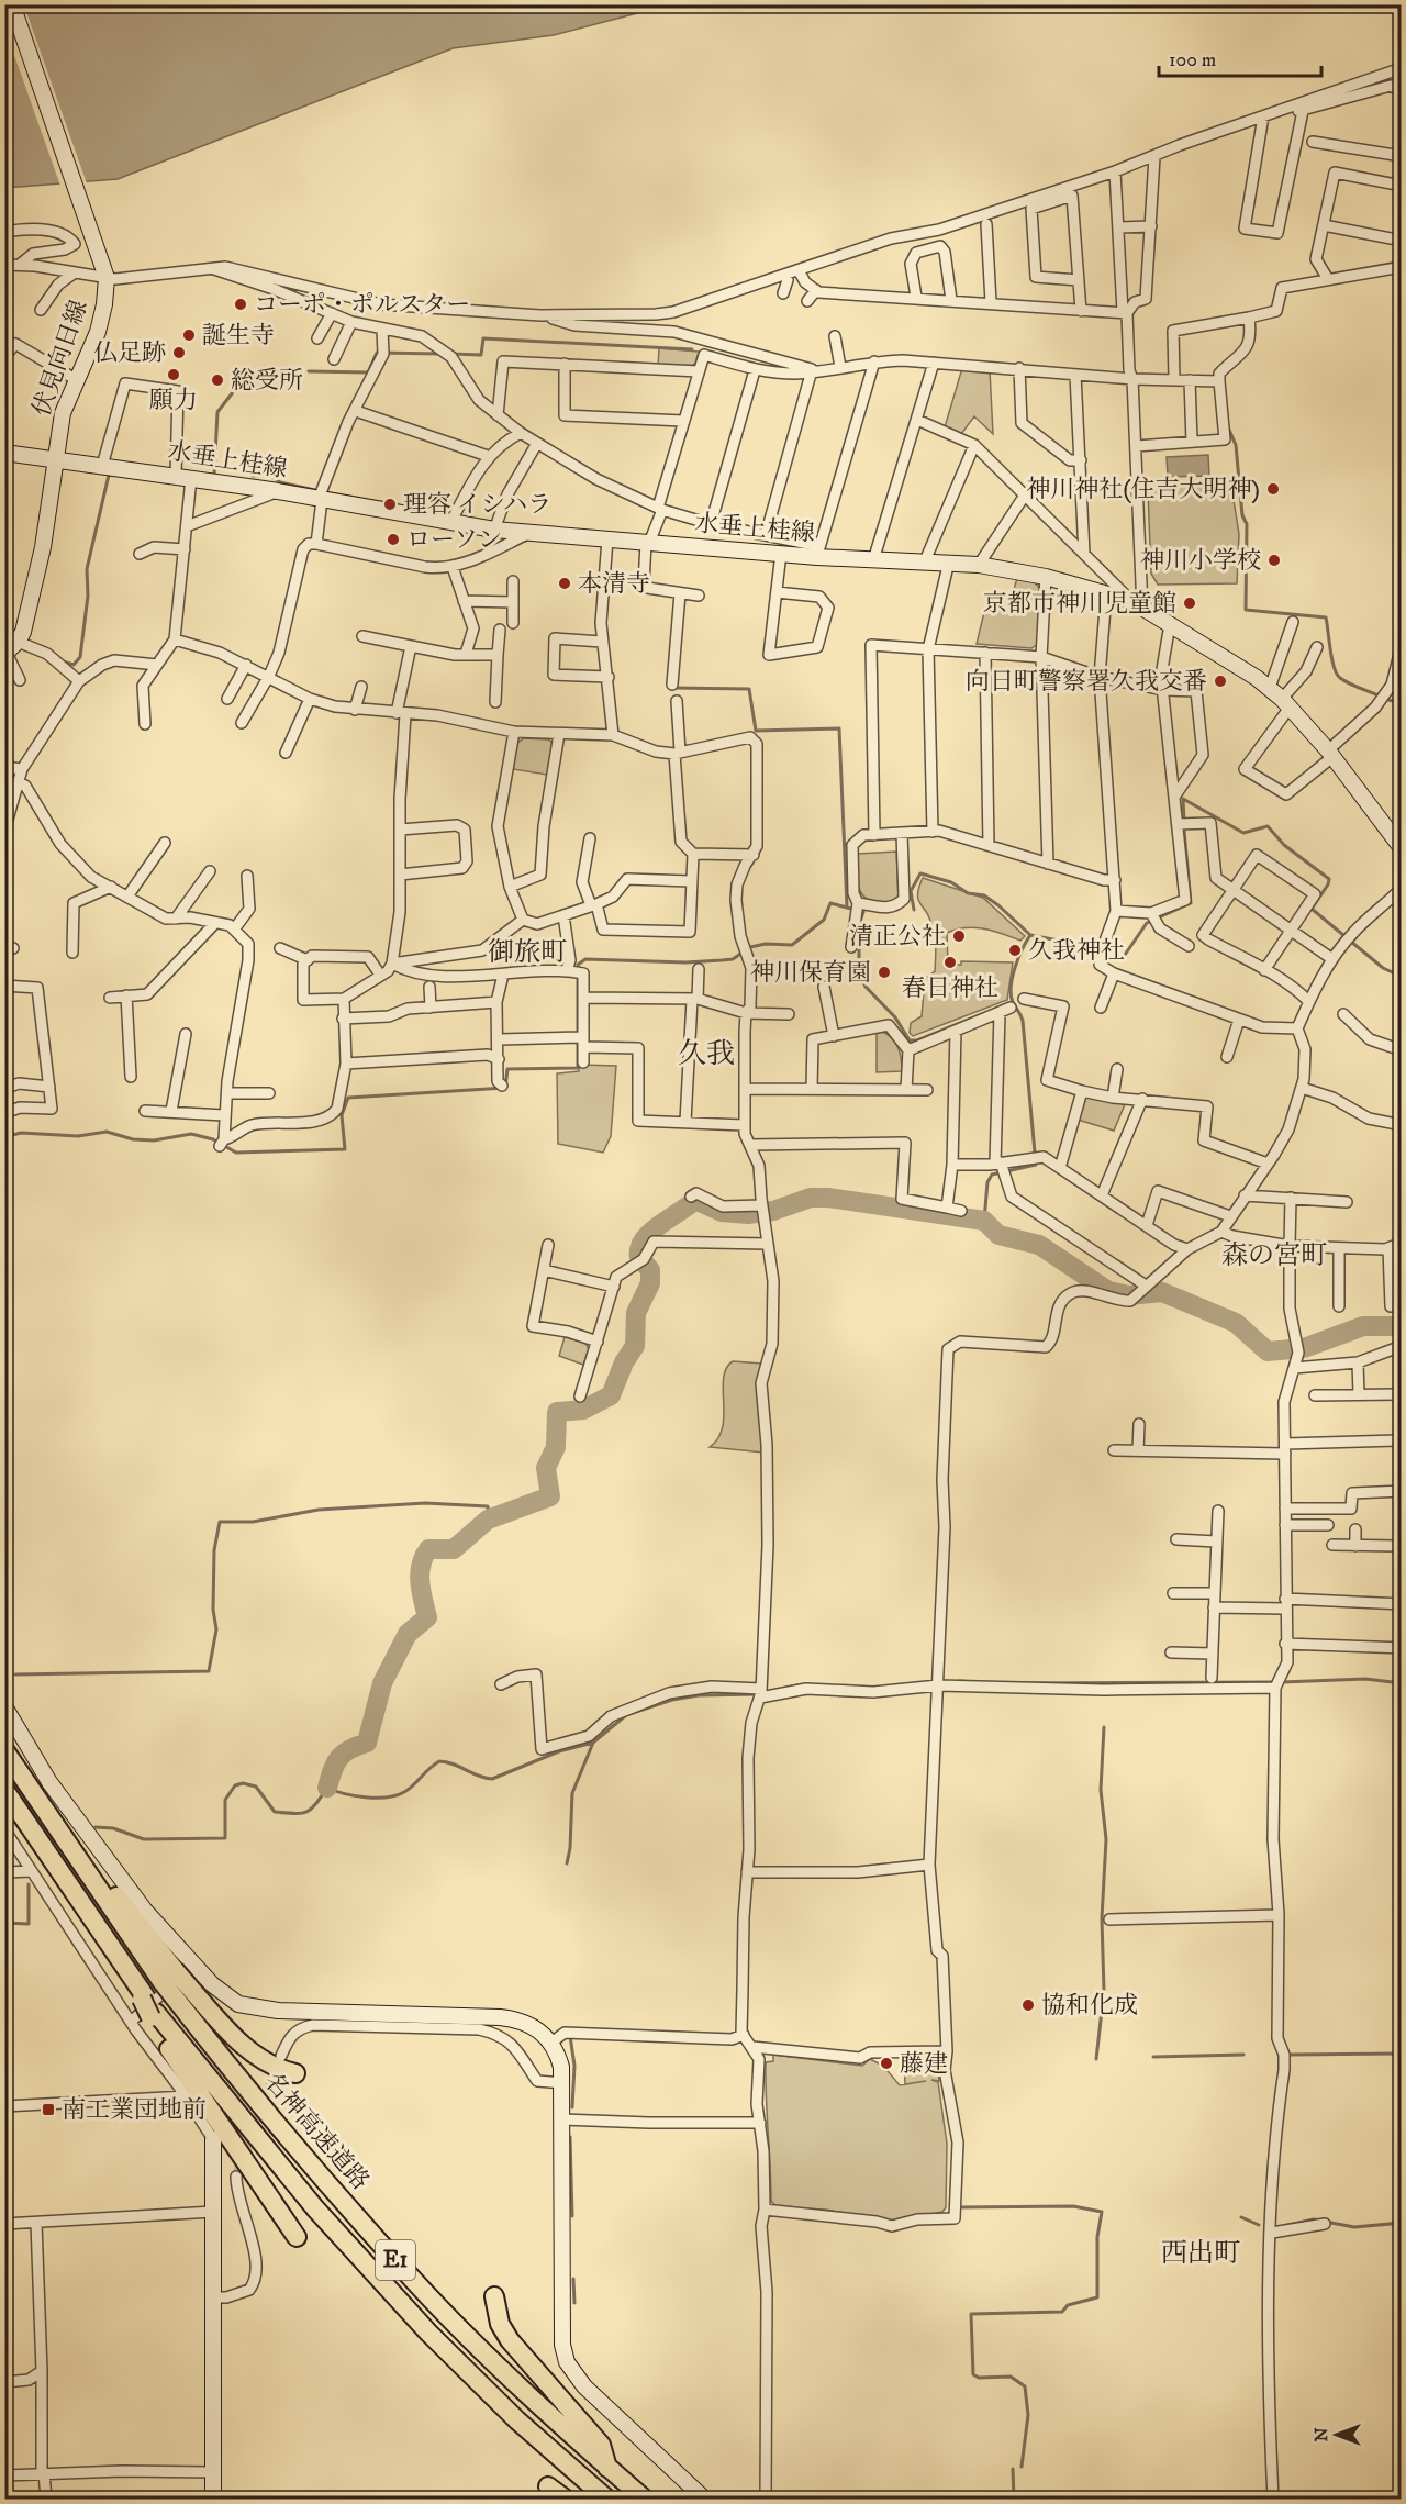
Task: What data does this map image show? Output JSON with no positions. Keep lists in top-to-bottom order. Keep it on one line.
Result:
{"streets":{"highway":["名神高速道路","E1"],"main road":["伏見向日線","水垂上桂線"]},"crossings":[["伏見向日線","水垂上桂線"]],"districts":["御旅町","久我","森の宮町","西出町"],"places":{"other":["コーポ・ポルスター","誕生寺","仏足跡","願力","総受所","神川神社(住吉大明神)","理容 イシハラ","ローソン","神川小学校","本清寺","京都市神川児童館","向日町警察署久我交番","清正公社","久我神社","春日神社","神川保育園","協和化成","藤建"],"transit":["南工業団地前"]},"scale_bar":"100 m","north":"left"}
